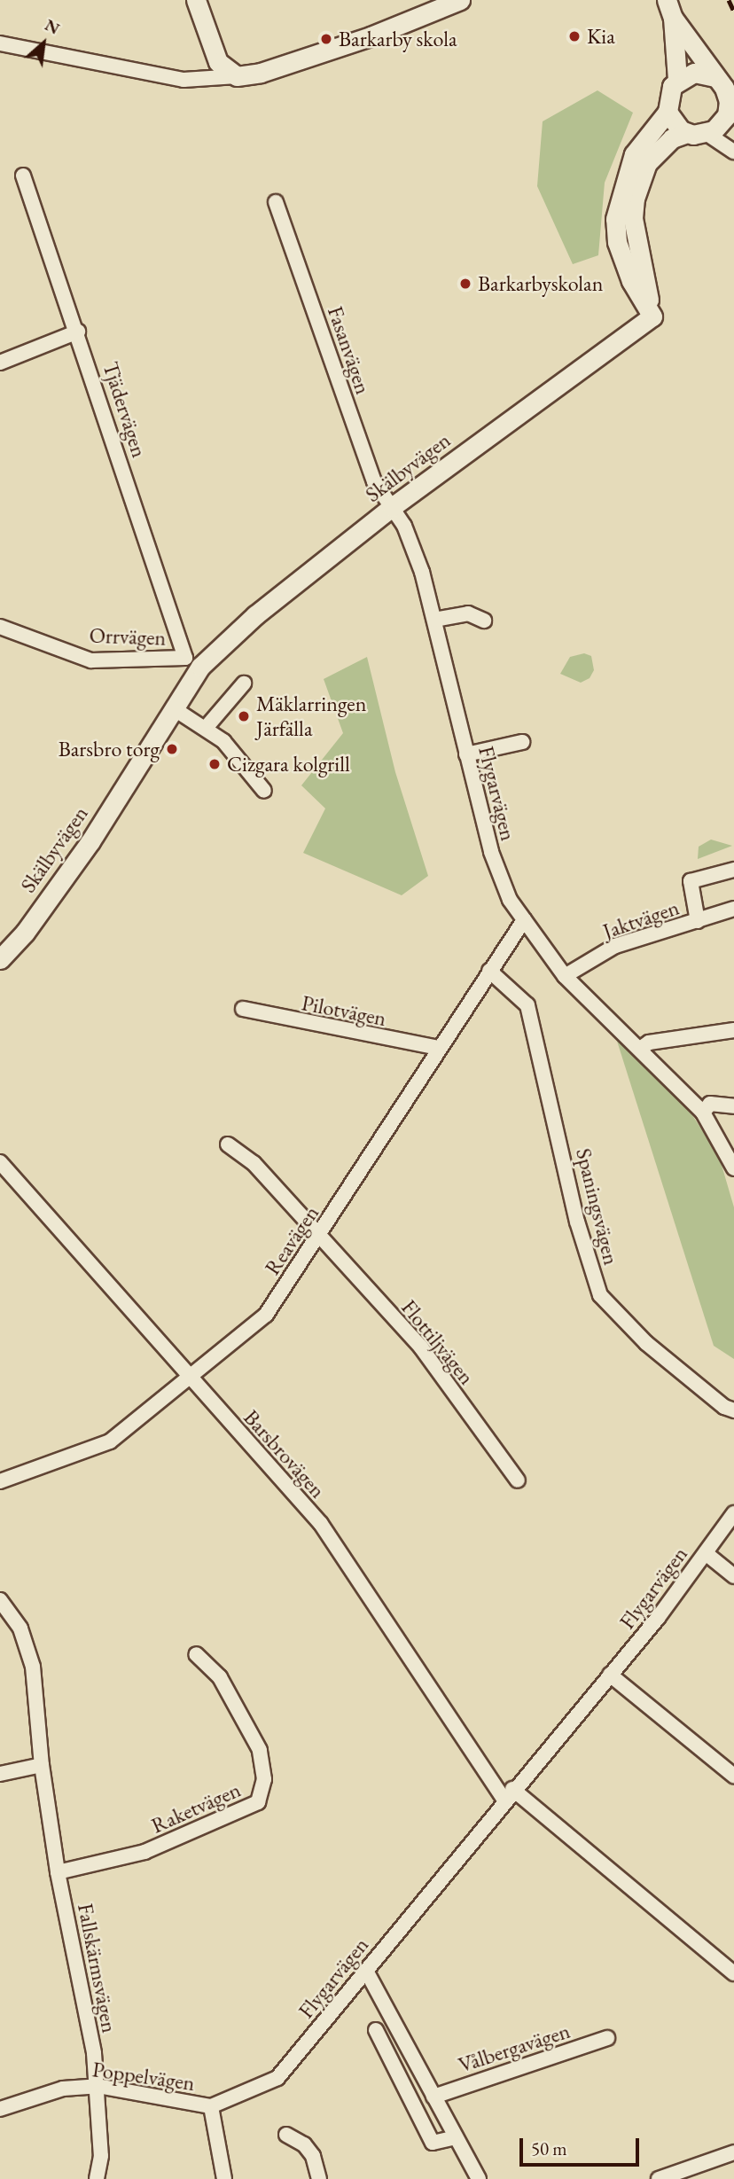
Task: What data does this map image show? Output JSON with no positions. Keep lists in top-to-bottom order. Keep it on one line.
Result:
{"streets":{"street":["Fasanvägen","Tjädervägen","Skälbyvägen","Orrvägen","Flygarvägen","Jaktvägen","Pilotvägen","Spaningsvägen","Reavägen","Flottiljvägen","Barsbrovägen","Raketvägen","Fallskärmsvägen","Vålbergavägen","Poppelvägen"]},"crossings":[["Fasanvägen","Skälbyvägen"],["Fasanvägen","Flygarvägen"],["Tjädervägen","Skälbyvägen"],["Tjädervägen","Orrvägen"],["Skälbyvägen","Orrvägen"],["Skälbyvägen","Flygarvägen"],["Flygarvägen","Jaktvägen"],["Flygarvägen","Reavägen"],["Flygarvägen","Barsbrovägen"],["Flygarvägen","Poppelvägen"],["Pilotvägen","Reavägen"],["Spaningsvägen","Reavägen"],["Reavägen","Flottiljvägen"],["Reavägen","Barsbrovägen"],["Raketvägen","Fallskärmsvägen"],["Fallskärmsvägen","Poppelvägen"]],"places":["Kia","Barkarby skola","Barkarbyskolan","Mäklarringen Järfälla","Barsbro torg","Cizgara kolgrill"],"scale_bar":"50 m","north":"top right"}
